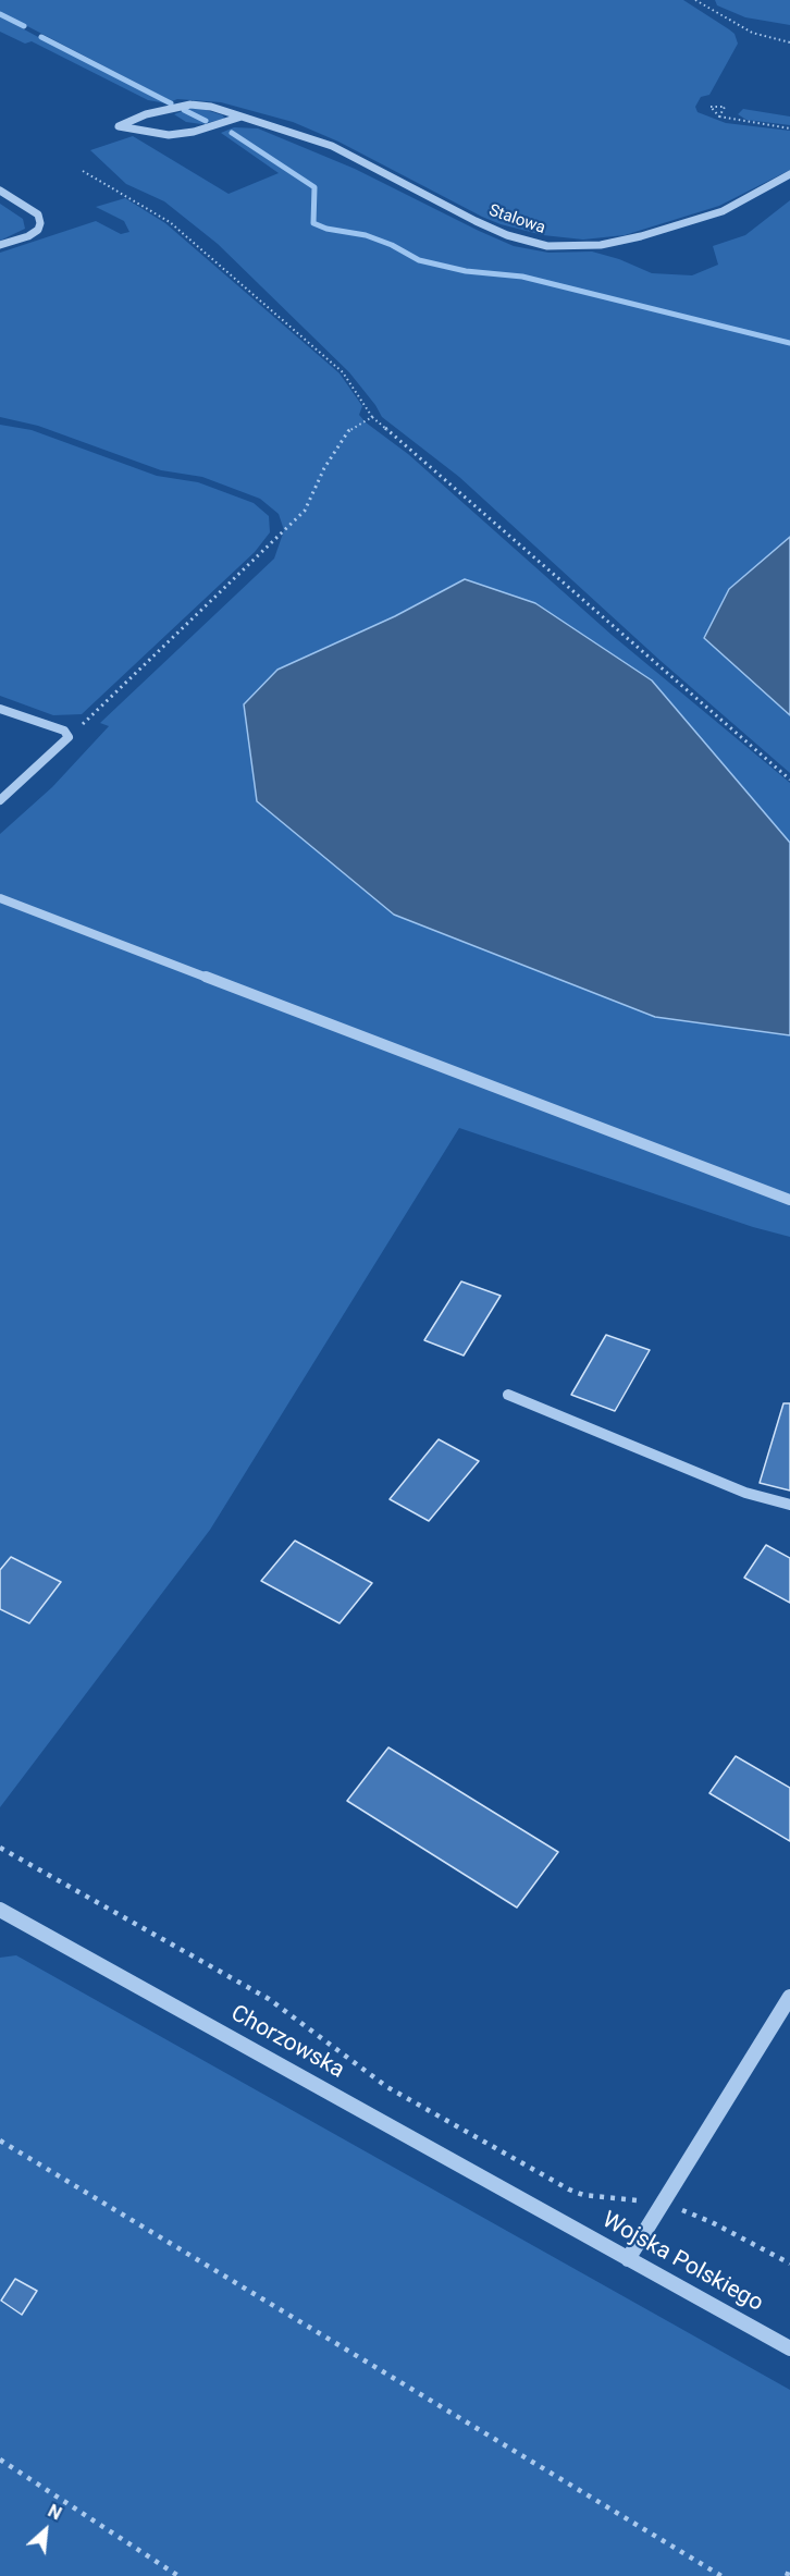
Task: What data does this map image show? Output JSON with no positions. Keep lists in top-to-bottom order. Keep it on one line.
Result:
{"streets":{"street":["Stalowa","Chorzowska","Wojska Polskiego"]},"crossings":[["Chorzowska","Wojska Polskiego"]],"north":"top right"}
